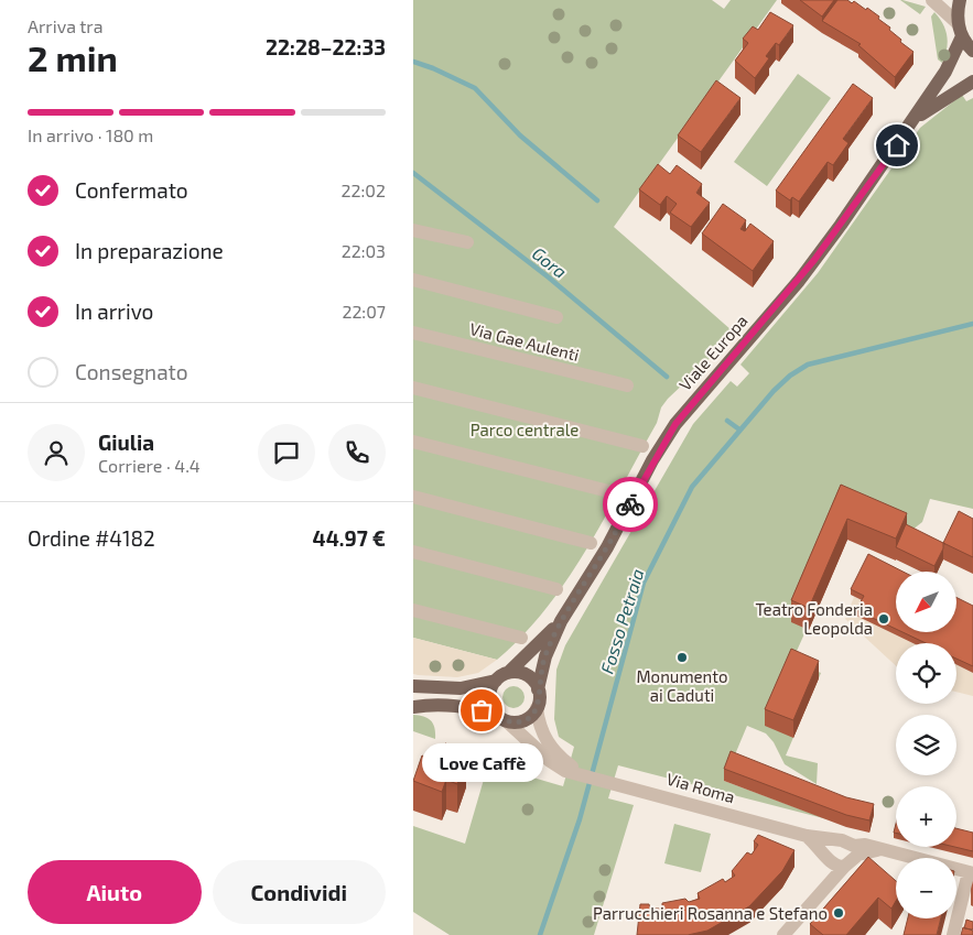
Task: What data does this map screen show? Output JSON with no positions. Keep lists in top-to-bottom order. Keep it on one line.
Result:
{"streets":{"main road":["Viale Europa"],"street":["Via Gae Aulenti","Via Roma"]},"crossings":[["Viale Europa","Via Roma"]],"water":["Gora","Fosso Petraia"],"parks":["Parco centrale"],"places":["Teatro Fonderia Leopolda","Monumento ai Caduti","Love Caffè","Parrucchieri Rosanna e Stefano"],"north":"bottom left","page":{"heading":["2 min","Arriva tra","22:28–22:33"],"panel":["Giulia","Corriere · 4.4","Ordine #4182","44.97 €"],"bar":"In arrivo · 180 m","list":[["Confermato","22:02"],["In preparazione","22:03"],["In arrivo","22:07"],"Consegnato"],"map_buttons":["+","−"],"bubble":"Love Caffè","buttons":["Aiuto","Condividi"]}}
